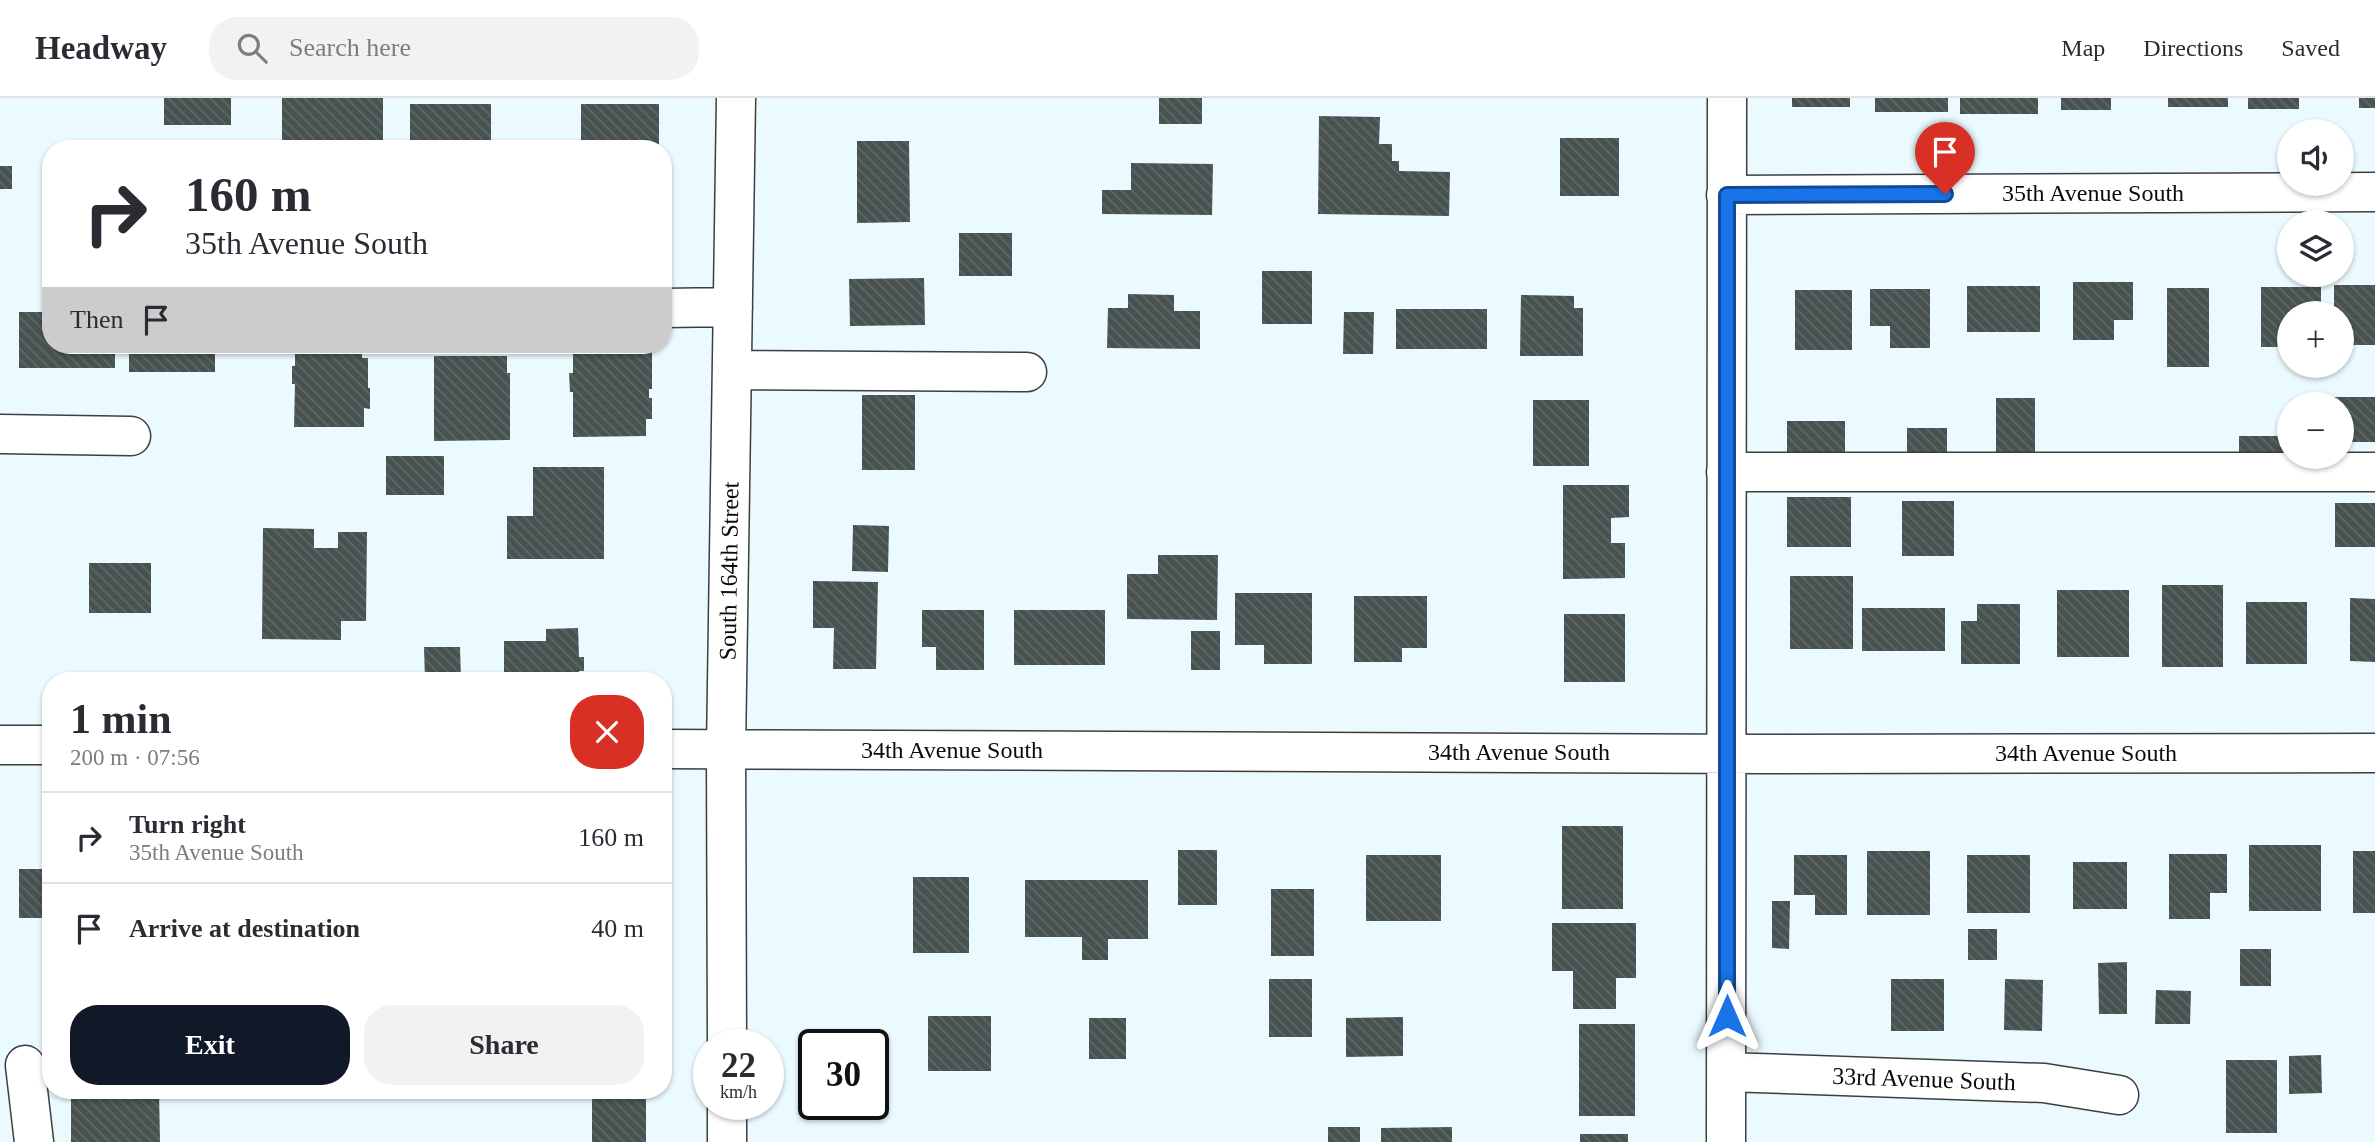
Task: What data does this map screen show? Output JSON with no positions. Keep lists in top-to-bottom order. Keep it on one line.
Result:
{"streets":{"street":["35th Avenue South","South 164th Street","34th Avenue South","33rd Avenue South"]},"crossings":[["South 164th Street","34th Avenue South"]],"page":{"header":"Headway","search":"Search here","nav":["Map","Directions","Saved"],"map_buttons":["+","−"],"turn":["160 m","35th Avenue South"],"then":"Then","heading":["1 min","200 m · 07:56"],"list":[{"name":"Turn right","note":"35th Avenue South","value":"160 m"},{"name":"Arrive at destination","value":"40 m"}],"buttons":["Exit","Share"],"speed":"22 km/h","limit":"30"}}
